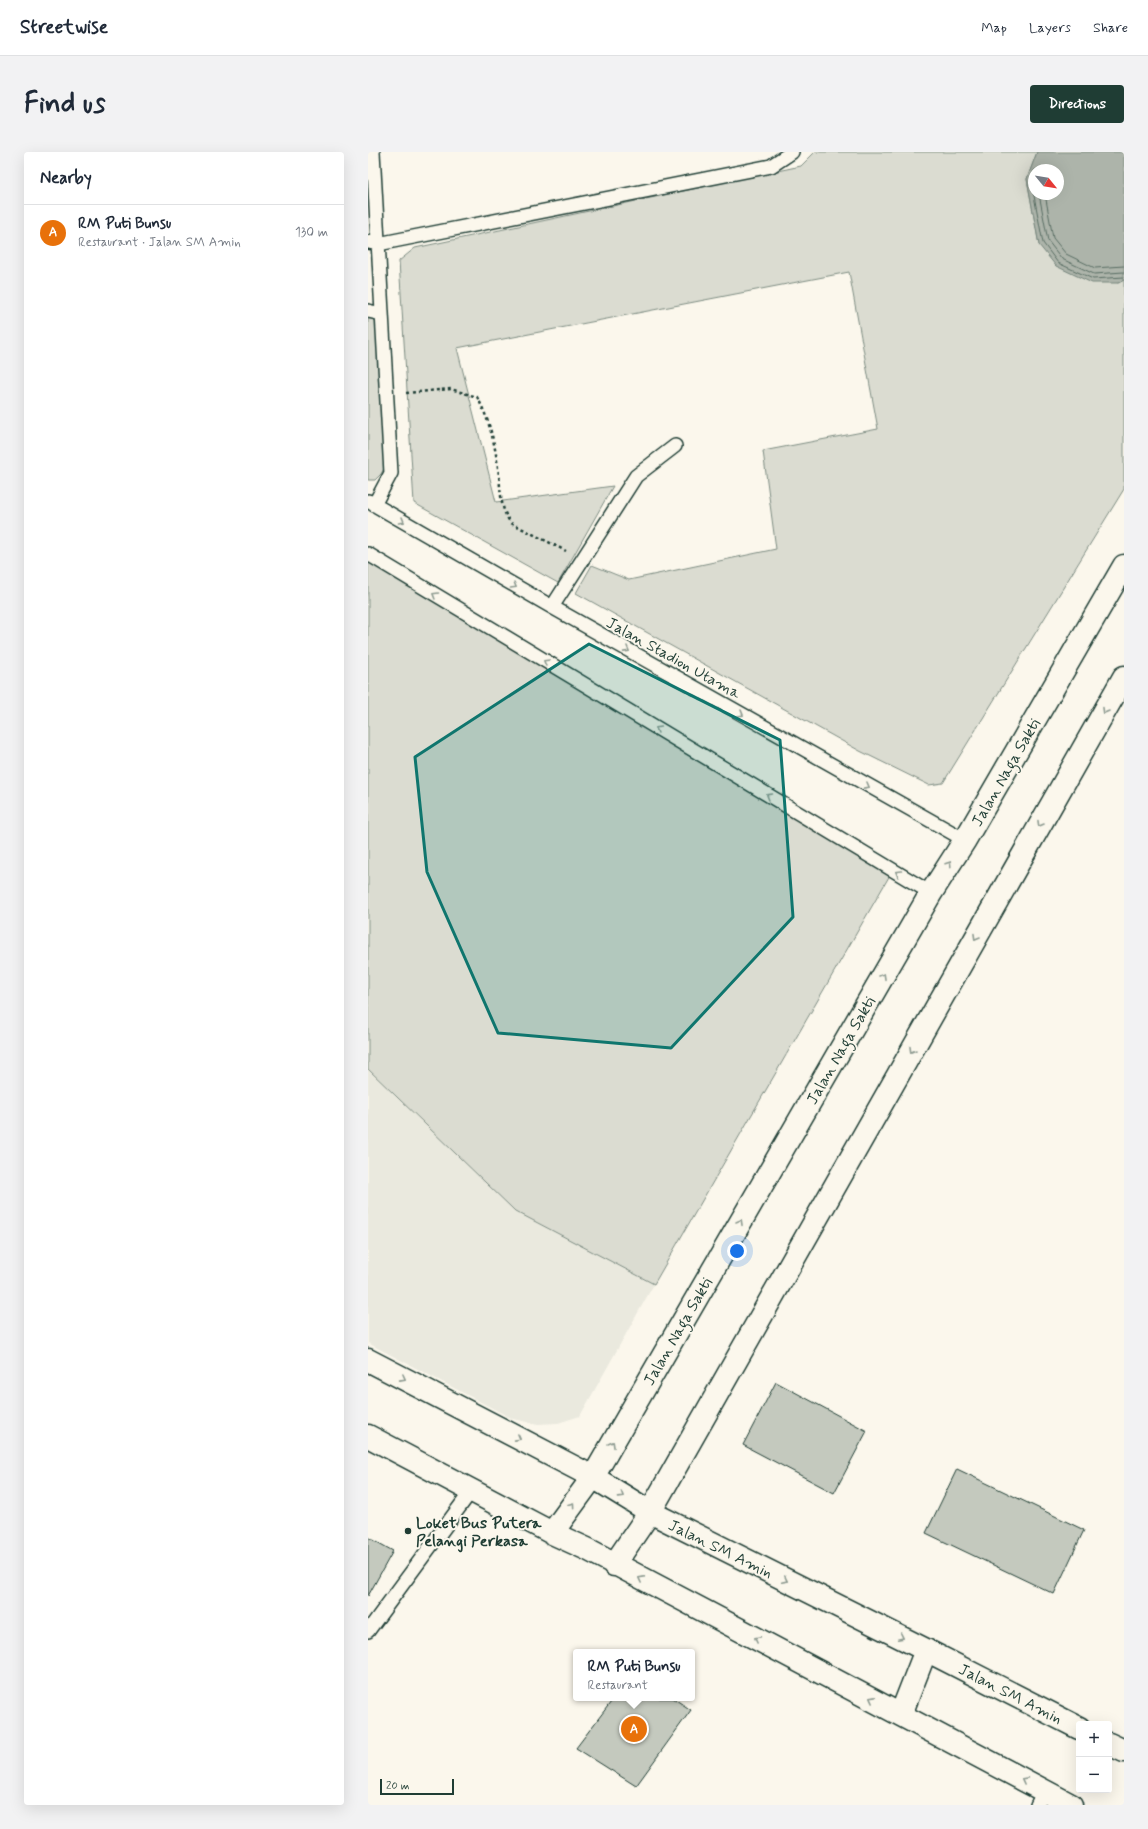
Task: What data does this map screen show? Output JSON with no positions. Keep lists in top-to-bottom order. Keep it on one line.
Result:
{"streets":{"main road":["Jalan Naga Sakti","Jalan SM Amin"],"lane":["Jalan Stadion Utama"]},"crossings":[["Jalan Stadion Utama","Jalan Naga Sakti"],["Jalan Naga Sakti","Jalan SM Amin"]],"places":["Loket Bus Putera Pelangi Perkasa"],"scale_bar":"20 m","north":"bottom right","page":{"header":"Streetwise","nav":["Map","Layers","Share"],"buttons":"Directions","title":"Find us","heading":"Nearby","list":[{"mark":"A","name":"RM Puti Bunsu","note":"Restaurant · Jalan SM Amin","value":"130 m"}],"popup":["RM Puti Bunsu","Restaurant"],"pins":"A","map_buttons":["+","−"],"scale":"20 m"}}
